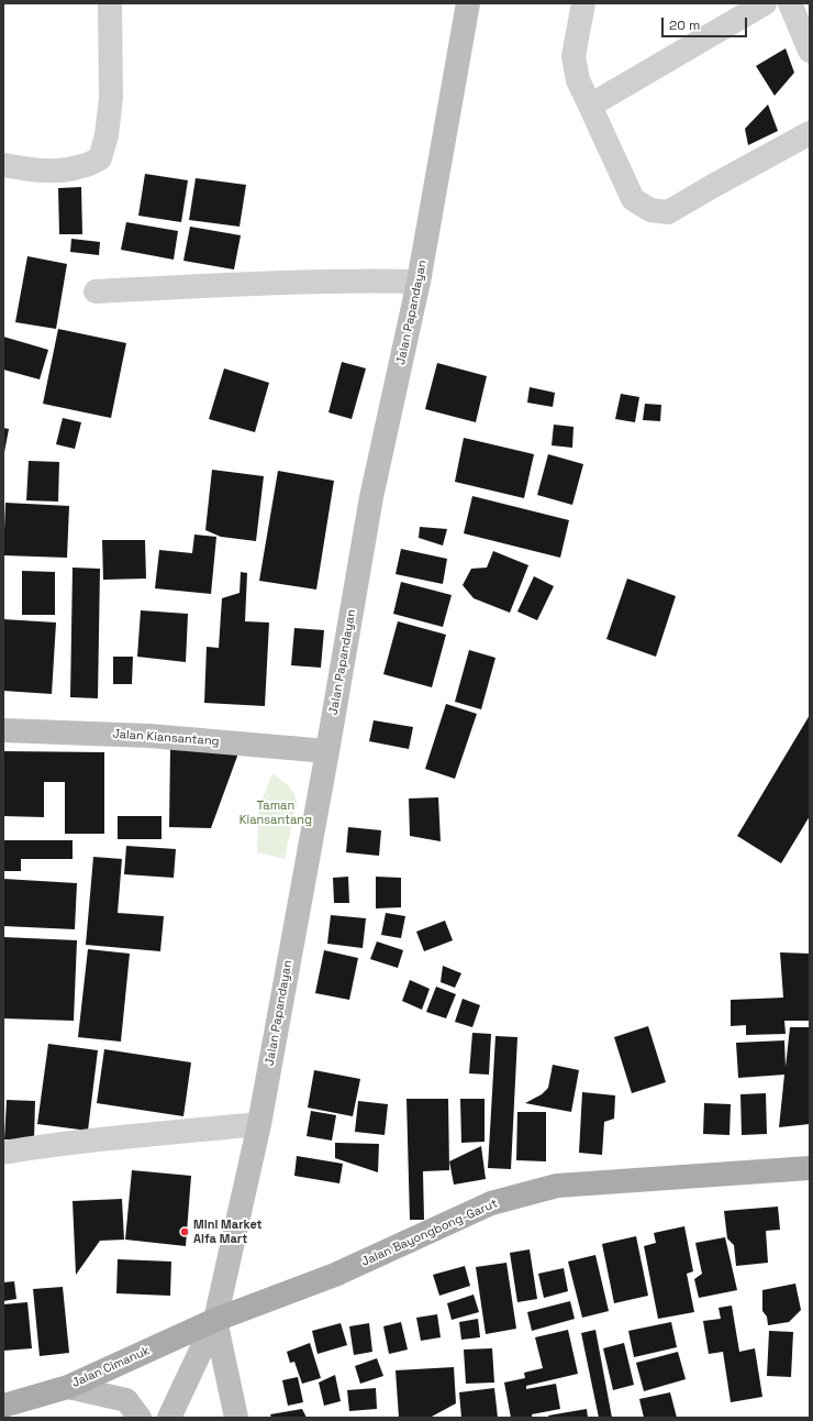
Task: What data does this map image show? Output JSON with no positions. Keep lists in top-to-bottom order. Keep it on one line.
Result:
{"streets":{"main road":["Jalan Papandayan","Jalan Kiansantang","Jalan Bayongbong-Garut","Jalan Cimanuk"]},"crossings":[["Jalan Papandayan","Jalan Kiansantang"],["Jalan Papandayan","Jalan Bayongbong-Garut"],["Jalan Papandayan","Jalan Cimanuk"],["Jalan Bayongbong-Garut","Jalan Cimanuk"]],"parks":["Taman Kiansantang"],"places":["Mini Market Alfa Mart"],"scale_bar":"20 m"}
